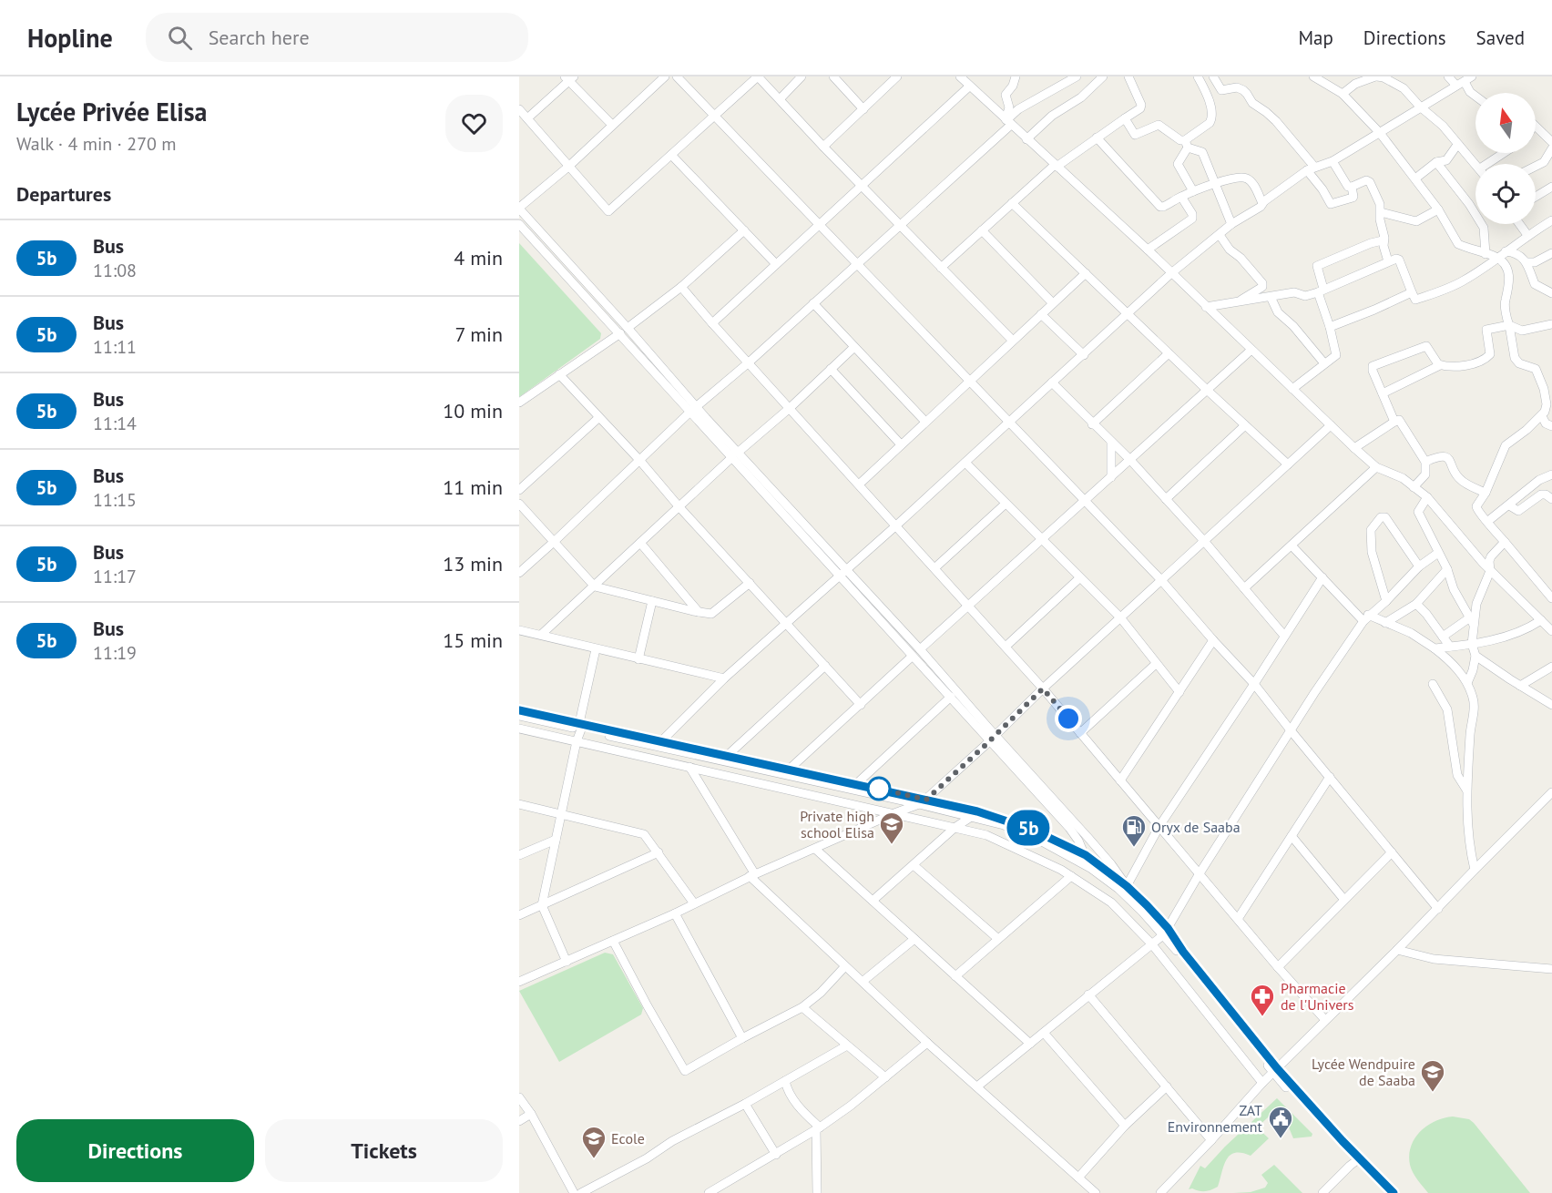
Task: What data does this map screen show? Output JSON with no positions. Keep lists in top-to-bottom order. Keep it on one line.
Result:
{"places":{"school or university":["Private high school Elisa","Lycée Wendpuire de Saaba","Ecole"],"fuel station":["Oryx de Saaba"],"pharmacy":["Pharmacie de l'Univers"],"public building":["ZAT Environnement"]},"lines":["bus line 5b"],"north":"top","page":{"header":"Hopline","search":"Search here","nav":["Map","Directions","Saved"],"heading":[["Lycée Privée Elisa","Walk · 4 min · 270 m"],"Departures"],"on_map":"5b","list":[{"mark":"5b","name":"Bus","note":"11:08","value":"4 min"},{"mark":"5b","name":"Bus","note":"11:11","value":"7 min"},{"mark":"5b","name":"Bus","note":"11:14","value":"10 min"},{"mark":"5b","name":"Bus","note":"11:15","value":"11 min"},{"mark":"5b","name":"Bus","note":"11:17","value":"13 min"},{"mark":"5b","name":"Bus","note":"11:19","value":"15 min"}],"buttons":["Directions","Tickets"]}}
